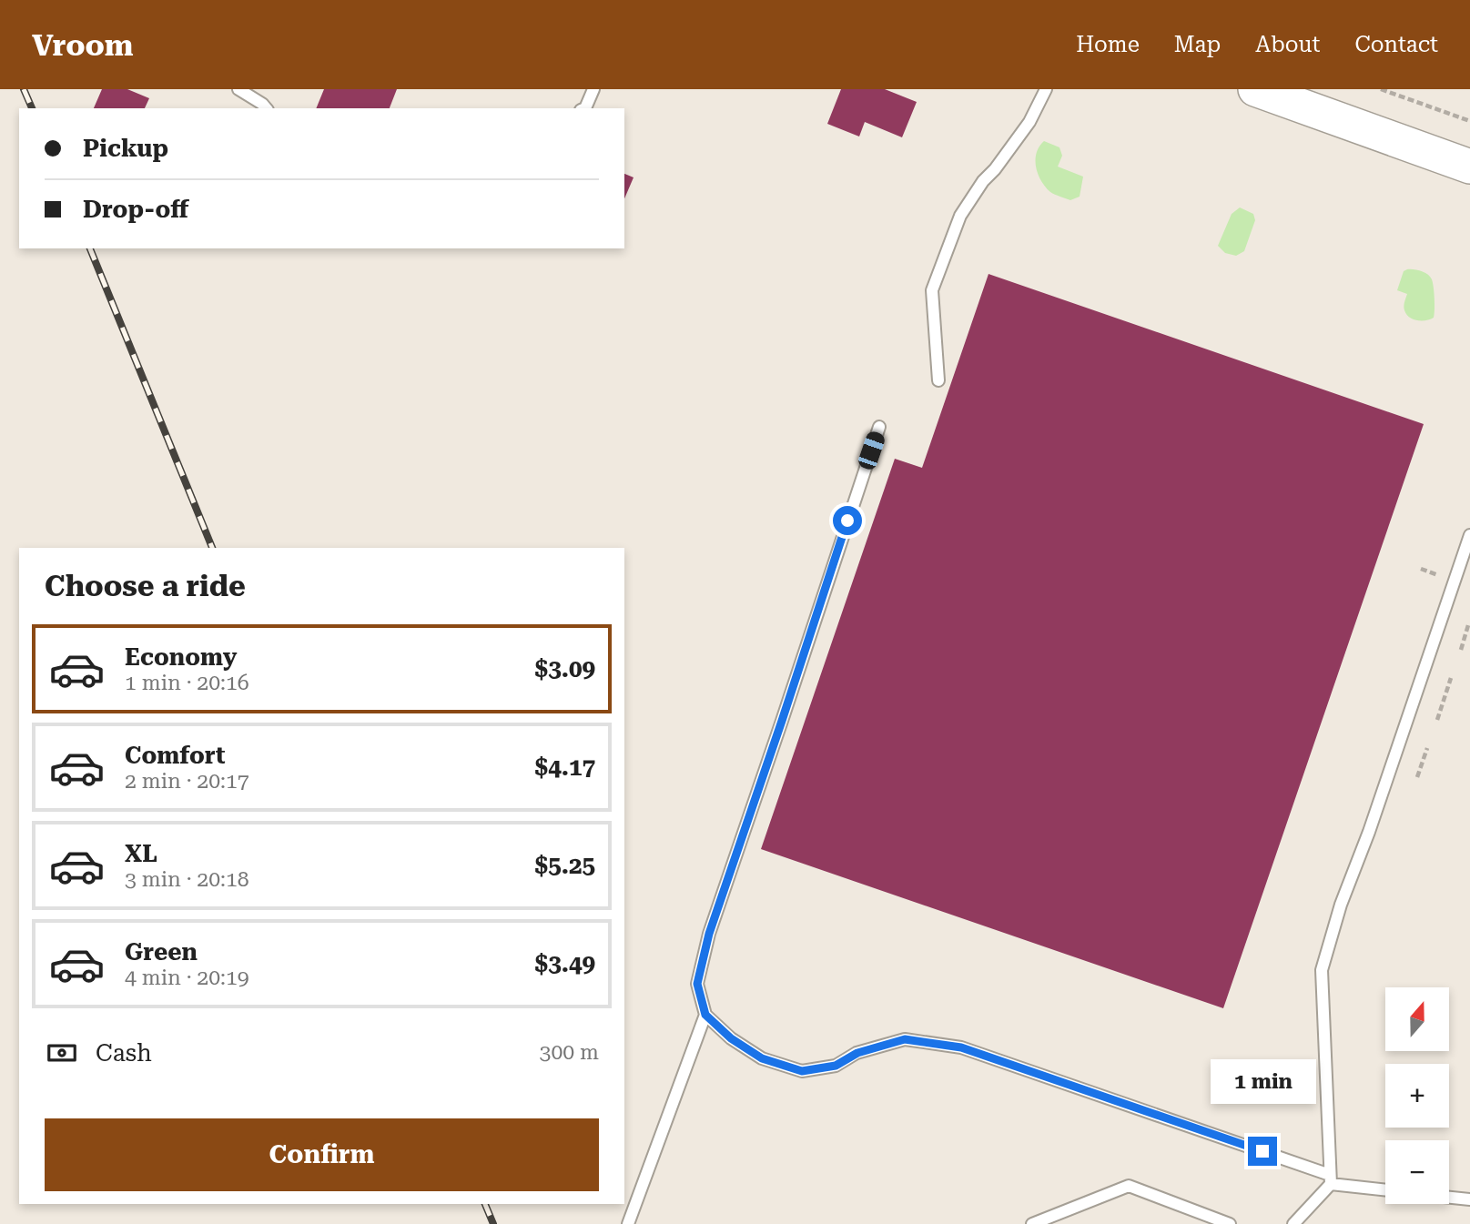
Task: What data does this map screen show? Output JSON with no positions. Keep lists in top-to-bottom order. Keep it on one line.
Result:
{"north":"top","page":{"header":"Vroom","nav":["Home","Map","About","Contact"],"banner":["Pickup","Drop-off"],"heading":"Choose a ride","list":[{"name":"Economy","note":"1 min · 20:16","value":"$3.09"},{"name":"Comfort","note":"2 min · 20:17","value":"$4.17"},{"name":"XL","note":"3 min · 20:18","value":"$5.25"},{"name":"Green","note":"4 min · 20:19","value":"$3.49"}],"map_buttons":["+","−"],"pay":["Cash","300 m"],"bubble":"1 min","buttons":"Confirm"}}
